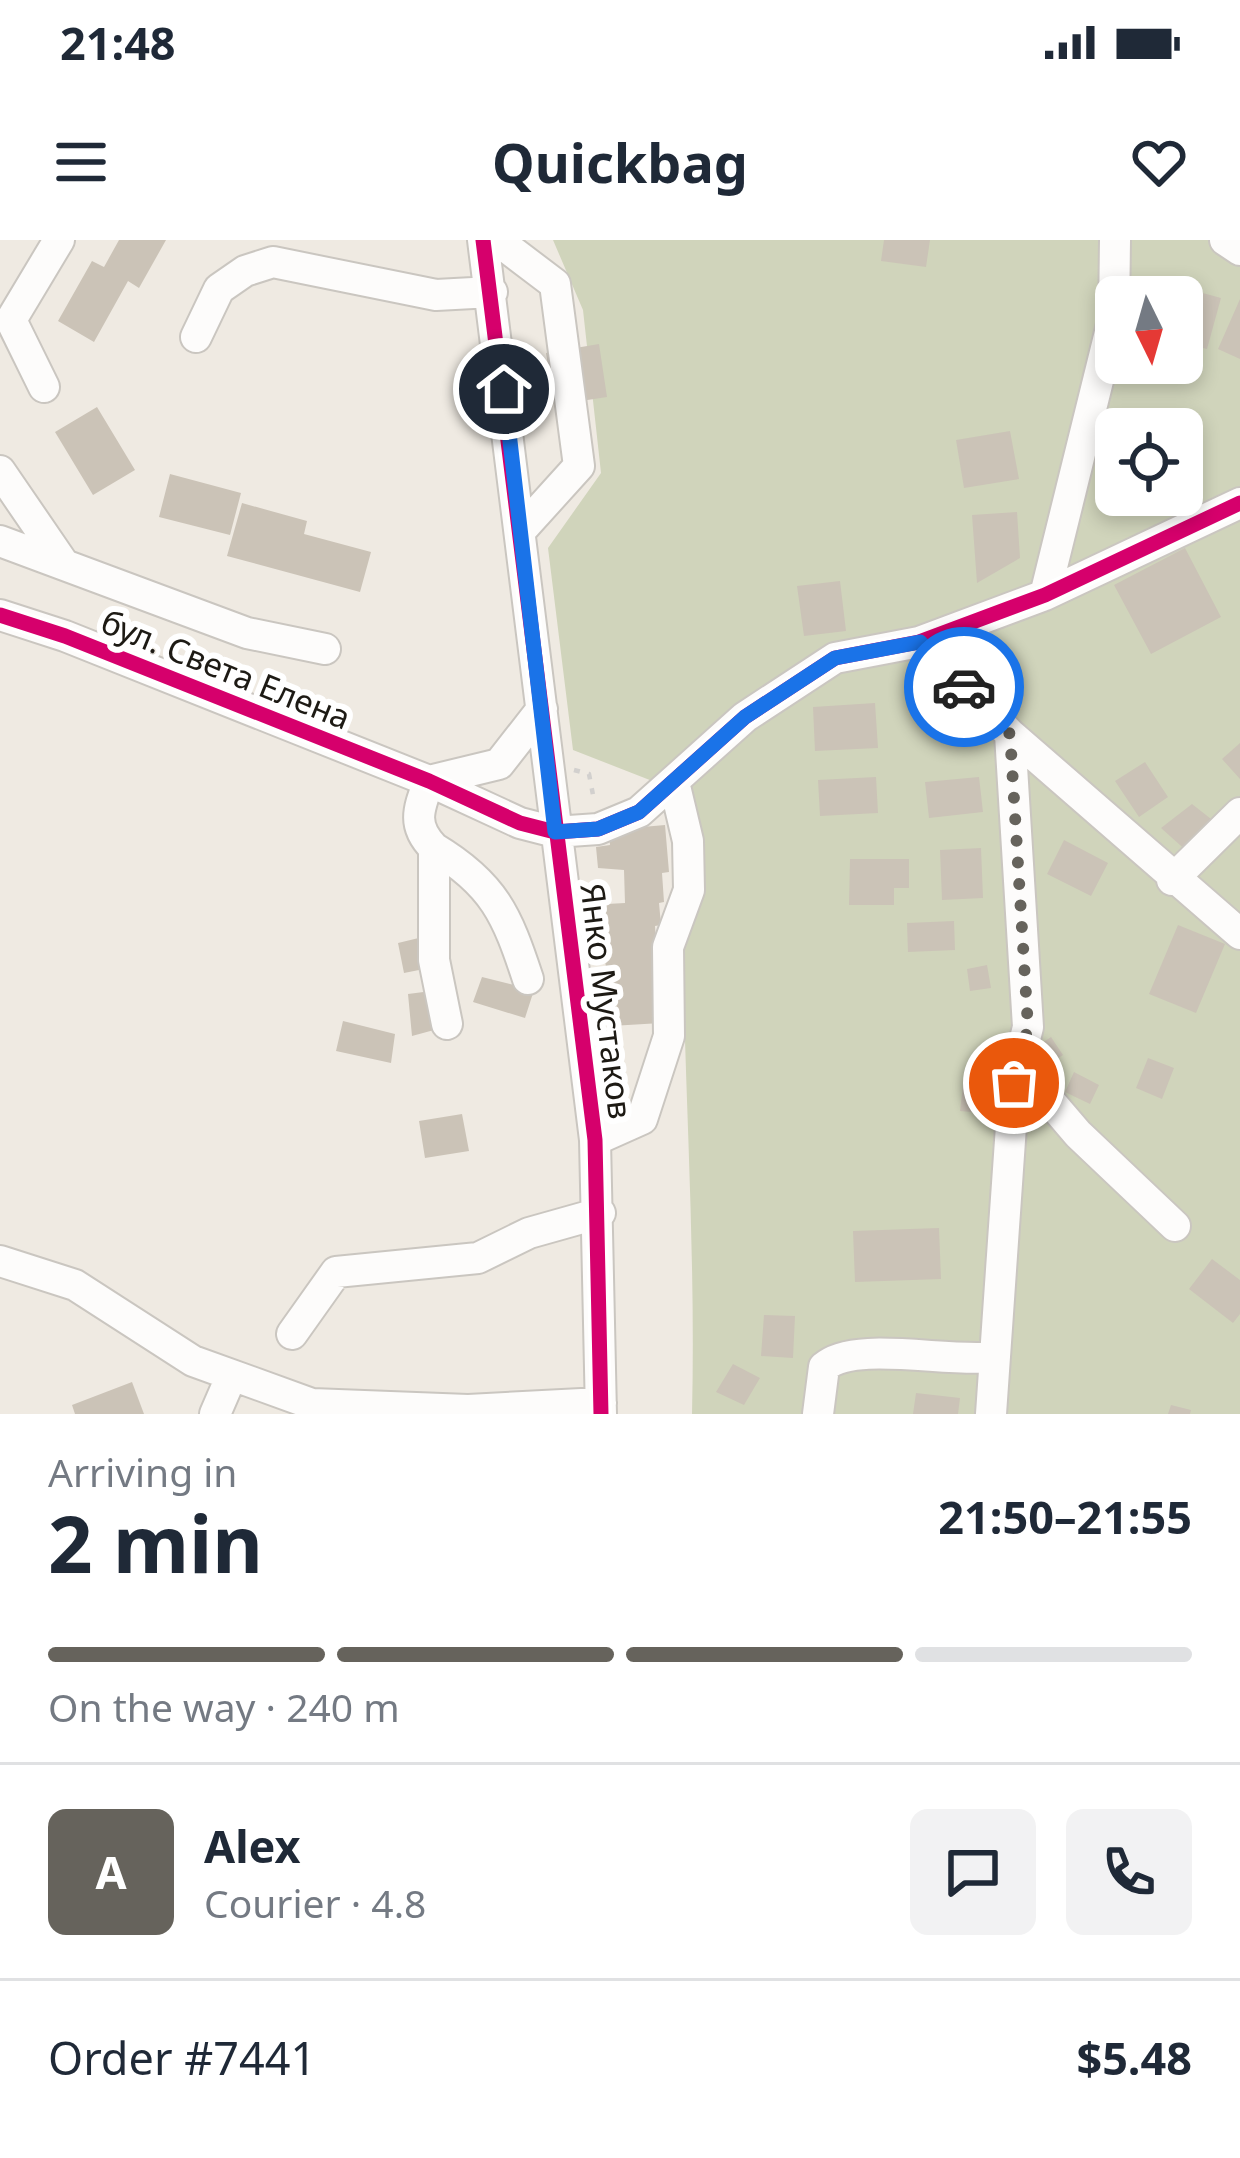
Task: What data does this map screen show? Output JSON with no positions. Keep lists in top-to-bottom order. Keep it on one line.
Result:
{"streets":{"street":["бул. Света Елена","Янко Мустаков"]},"crossings":[["бул. Света Елена","Янко Мустаков"]],"north":"bottom","page":{"status":"21:48","header":"Quickbag","heading":["2 min","Arriving in","21:50–21:55"],"panel":["Alex","Courier · 4.8","Order #7441","$5.48"],"bar":"On the way · 240 m","round":"A"}}
